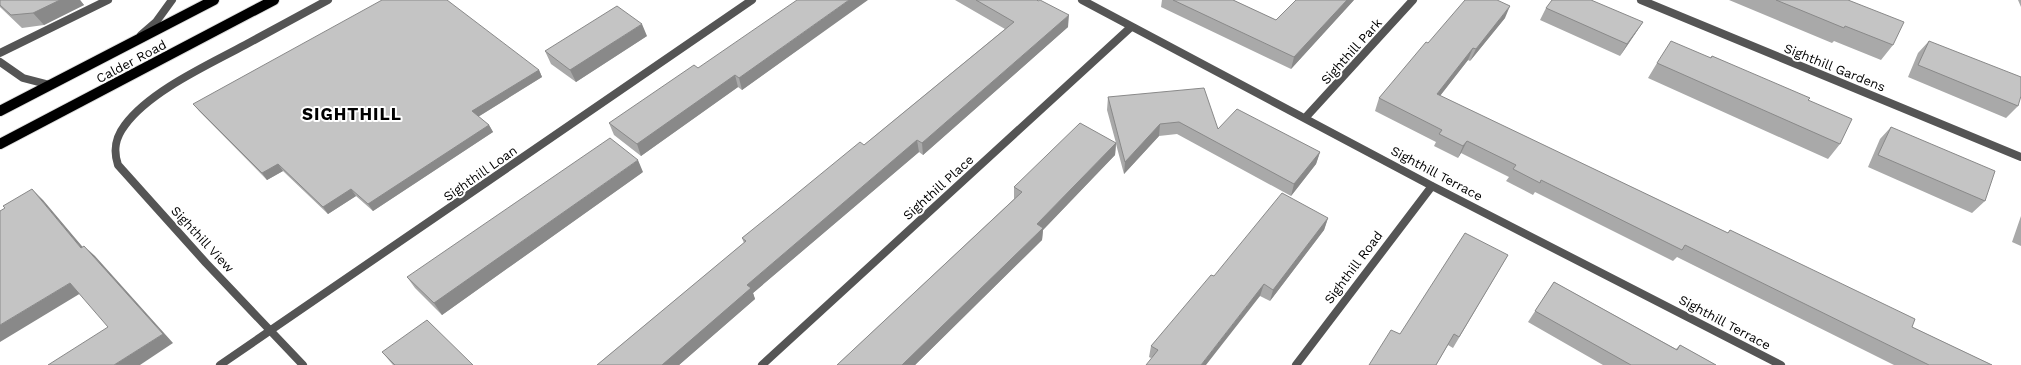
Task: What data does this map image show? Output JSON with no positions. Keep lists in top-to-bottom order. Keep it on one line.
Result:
{"streets":{"main road":["Calder Road"],"street":["Sighthill Park","Sighthill Gardens","Sighthill Loan","Sighthill Terrace","Sighthill Place","Sighthill View","Sighthill Road"]},"crossings":[["Sighthill Park","Sighthill Terrace"],["Sighthill Loan","Sighthill View"],["Sighthill Terrace","Sighthill Place"],["Sighthill Terrace","Sighthill Road"]],"districts":["SIGHTHILL"]}
